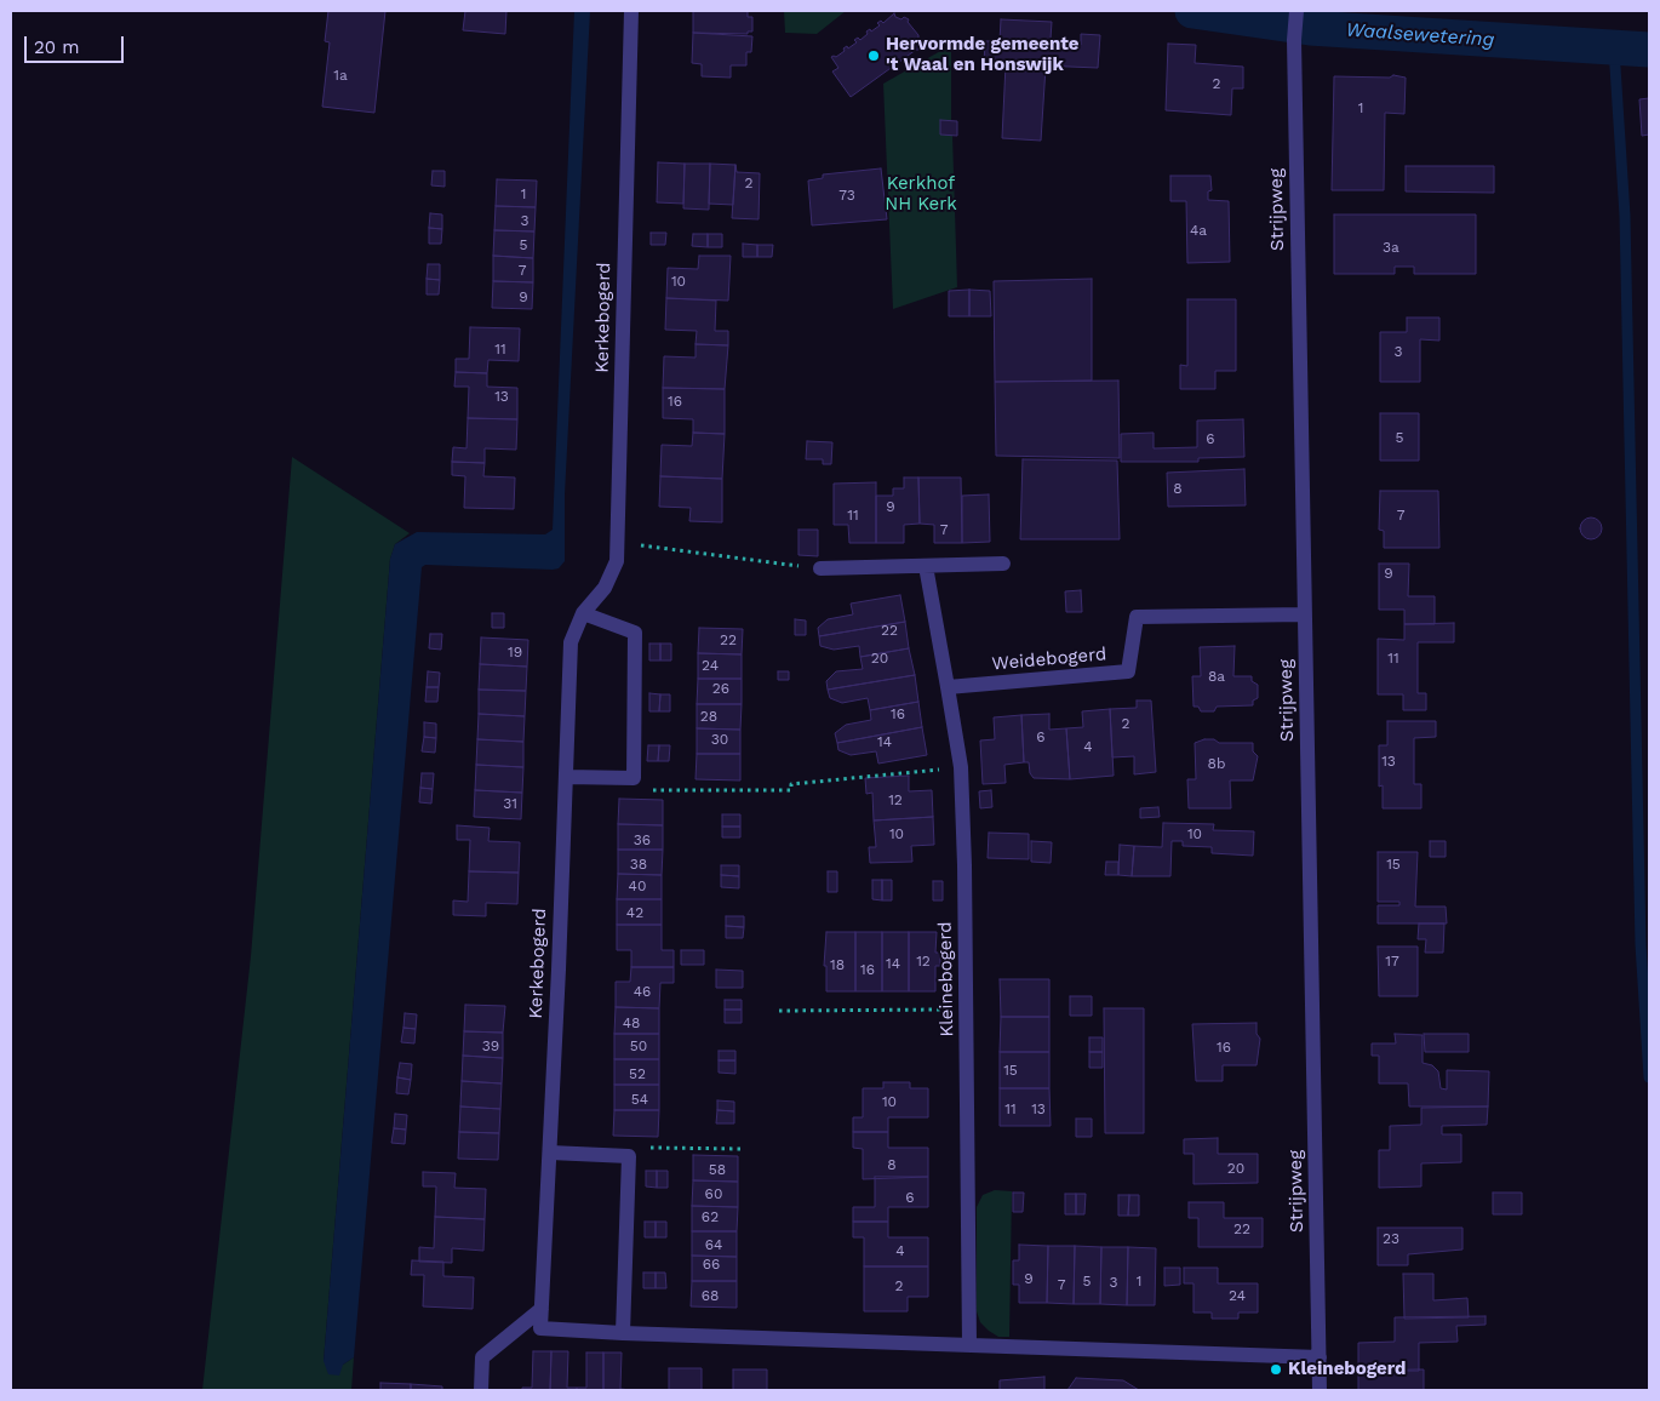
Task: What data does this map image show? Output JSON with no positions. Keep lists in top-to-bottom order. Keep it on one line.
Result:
{"streets":{"street":["Strijpweg","Kerkebogerd","Weidebogerd","Kleinebogerd"]},"crossings":[["Strijpweg","Weidebogerd"],["Kerkebogerd","Kleinebogerd"],["Weidebogerd","Kleinebogerd"]],"water":["Waalsewetering"],"parks":["Kerkhof NH Kerk"],"places":["Hervormde gemeente 't Waal en Honswijk","Kleinebogerd"],"house_numbers":["1a","2","1","2","1","73","3","4a","5","3a","7","10","9","11","3","13","16","5","6","8","9","11","7","7","9","22","22","19","20","11","24","8a","26","16","28","2","6","30","14","4","13","8b","12","31","10","10","36","38","15","40","42","12","17","14","18","16","46","48","39","50","16","15","52","54","10","11","13","8","20","58","60","6","62","22","23","64","4","66","9","5","1","3","7","2","68","24"],"scale_bar":"20 m"}
